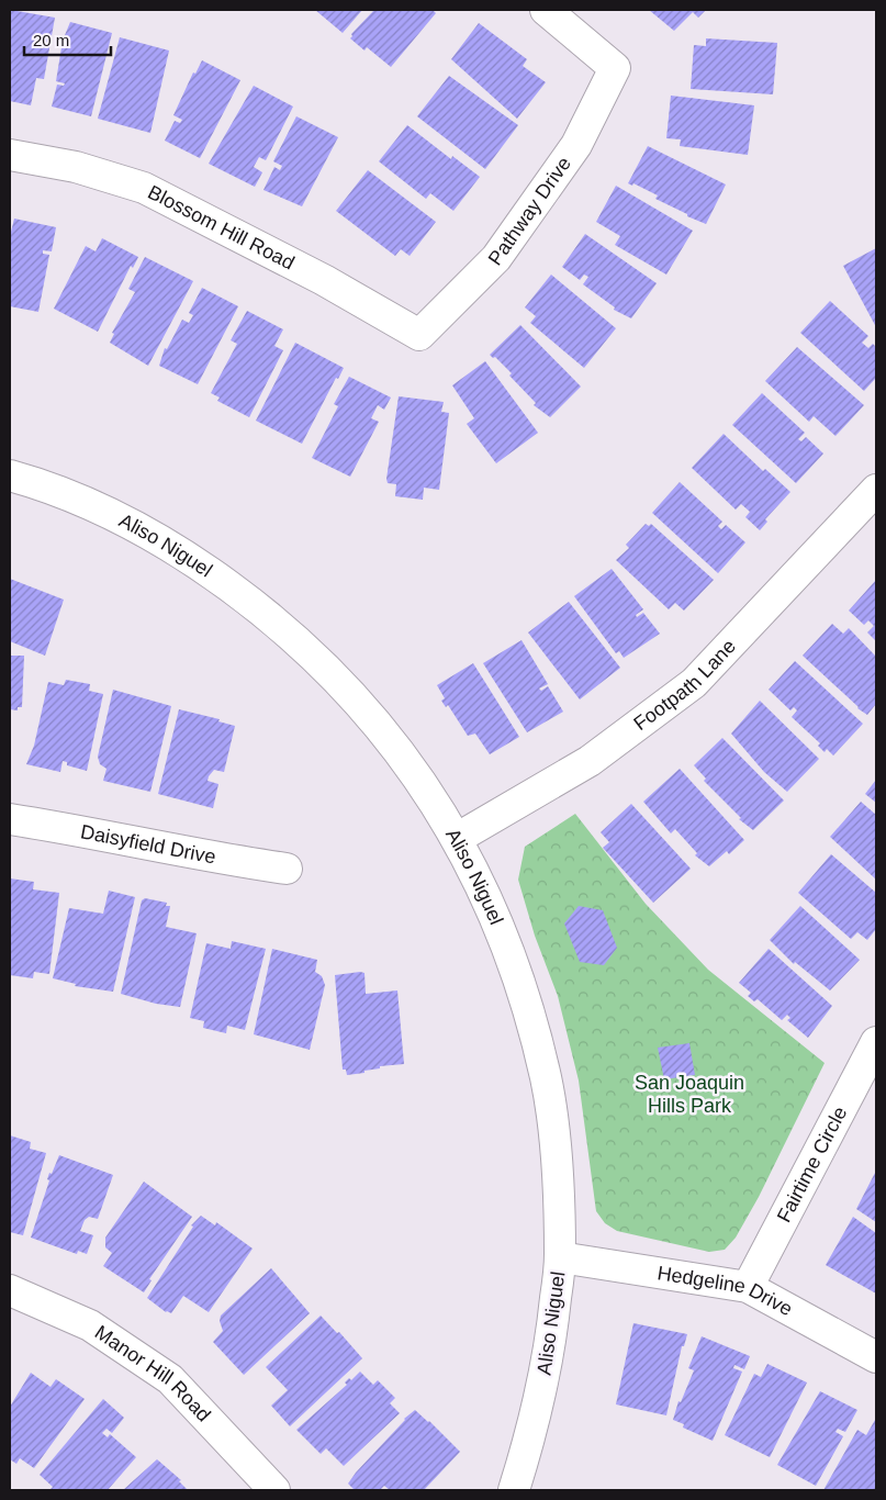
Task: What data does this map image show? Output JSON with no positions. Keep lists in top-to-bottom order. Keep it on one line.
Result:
{"streets":{"street":["Pathway Drive","Blossom Hill Road","Aliso Niguel","Footpath Lane","Daisyfield Drive","Fairtime Circle","Hedgeline Drive","Manor Hill Road"]},"crossings":[["Pathway Drive","Blossom Hill Road"],["Aliso Niguel","Footpath Lane"],["Aliso Niguel","Hedgeline Drive"],["Fairtime Circle","Hedgeline Drive"]],"parks":["San Joaquin Hills Park"],"scale_bar":"20 m"}
